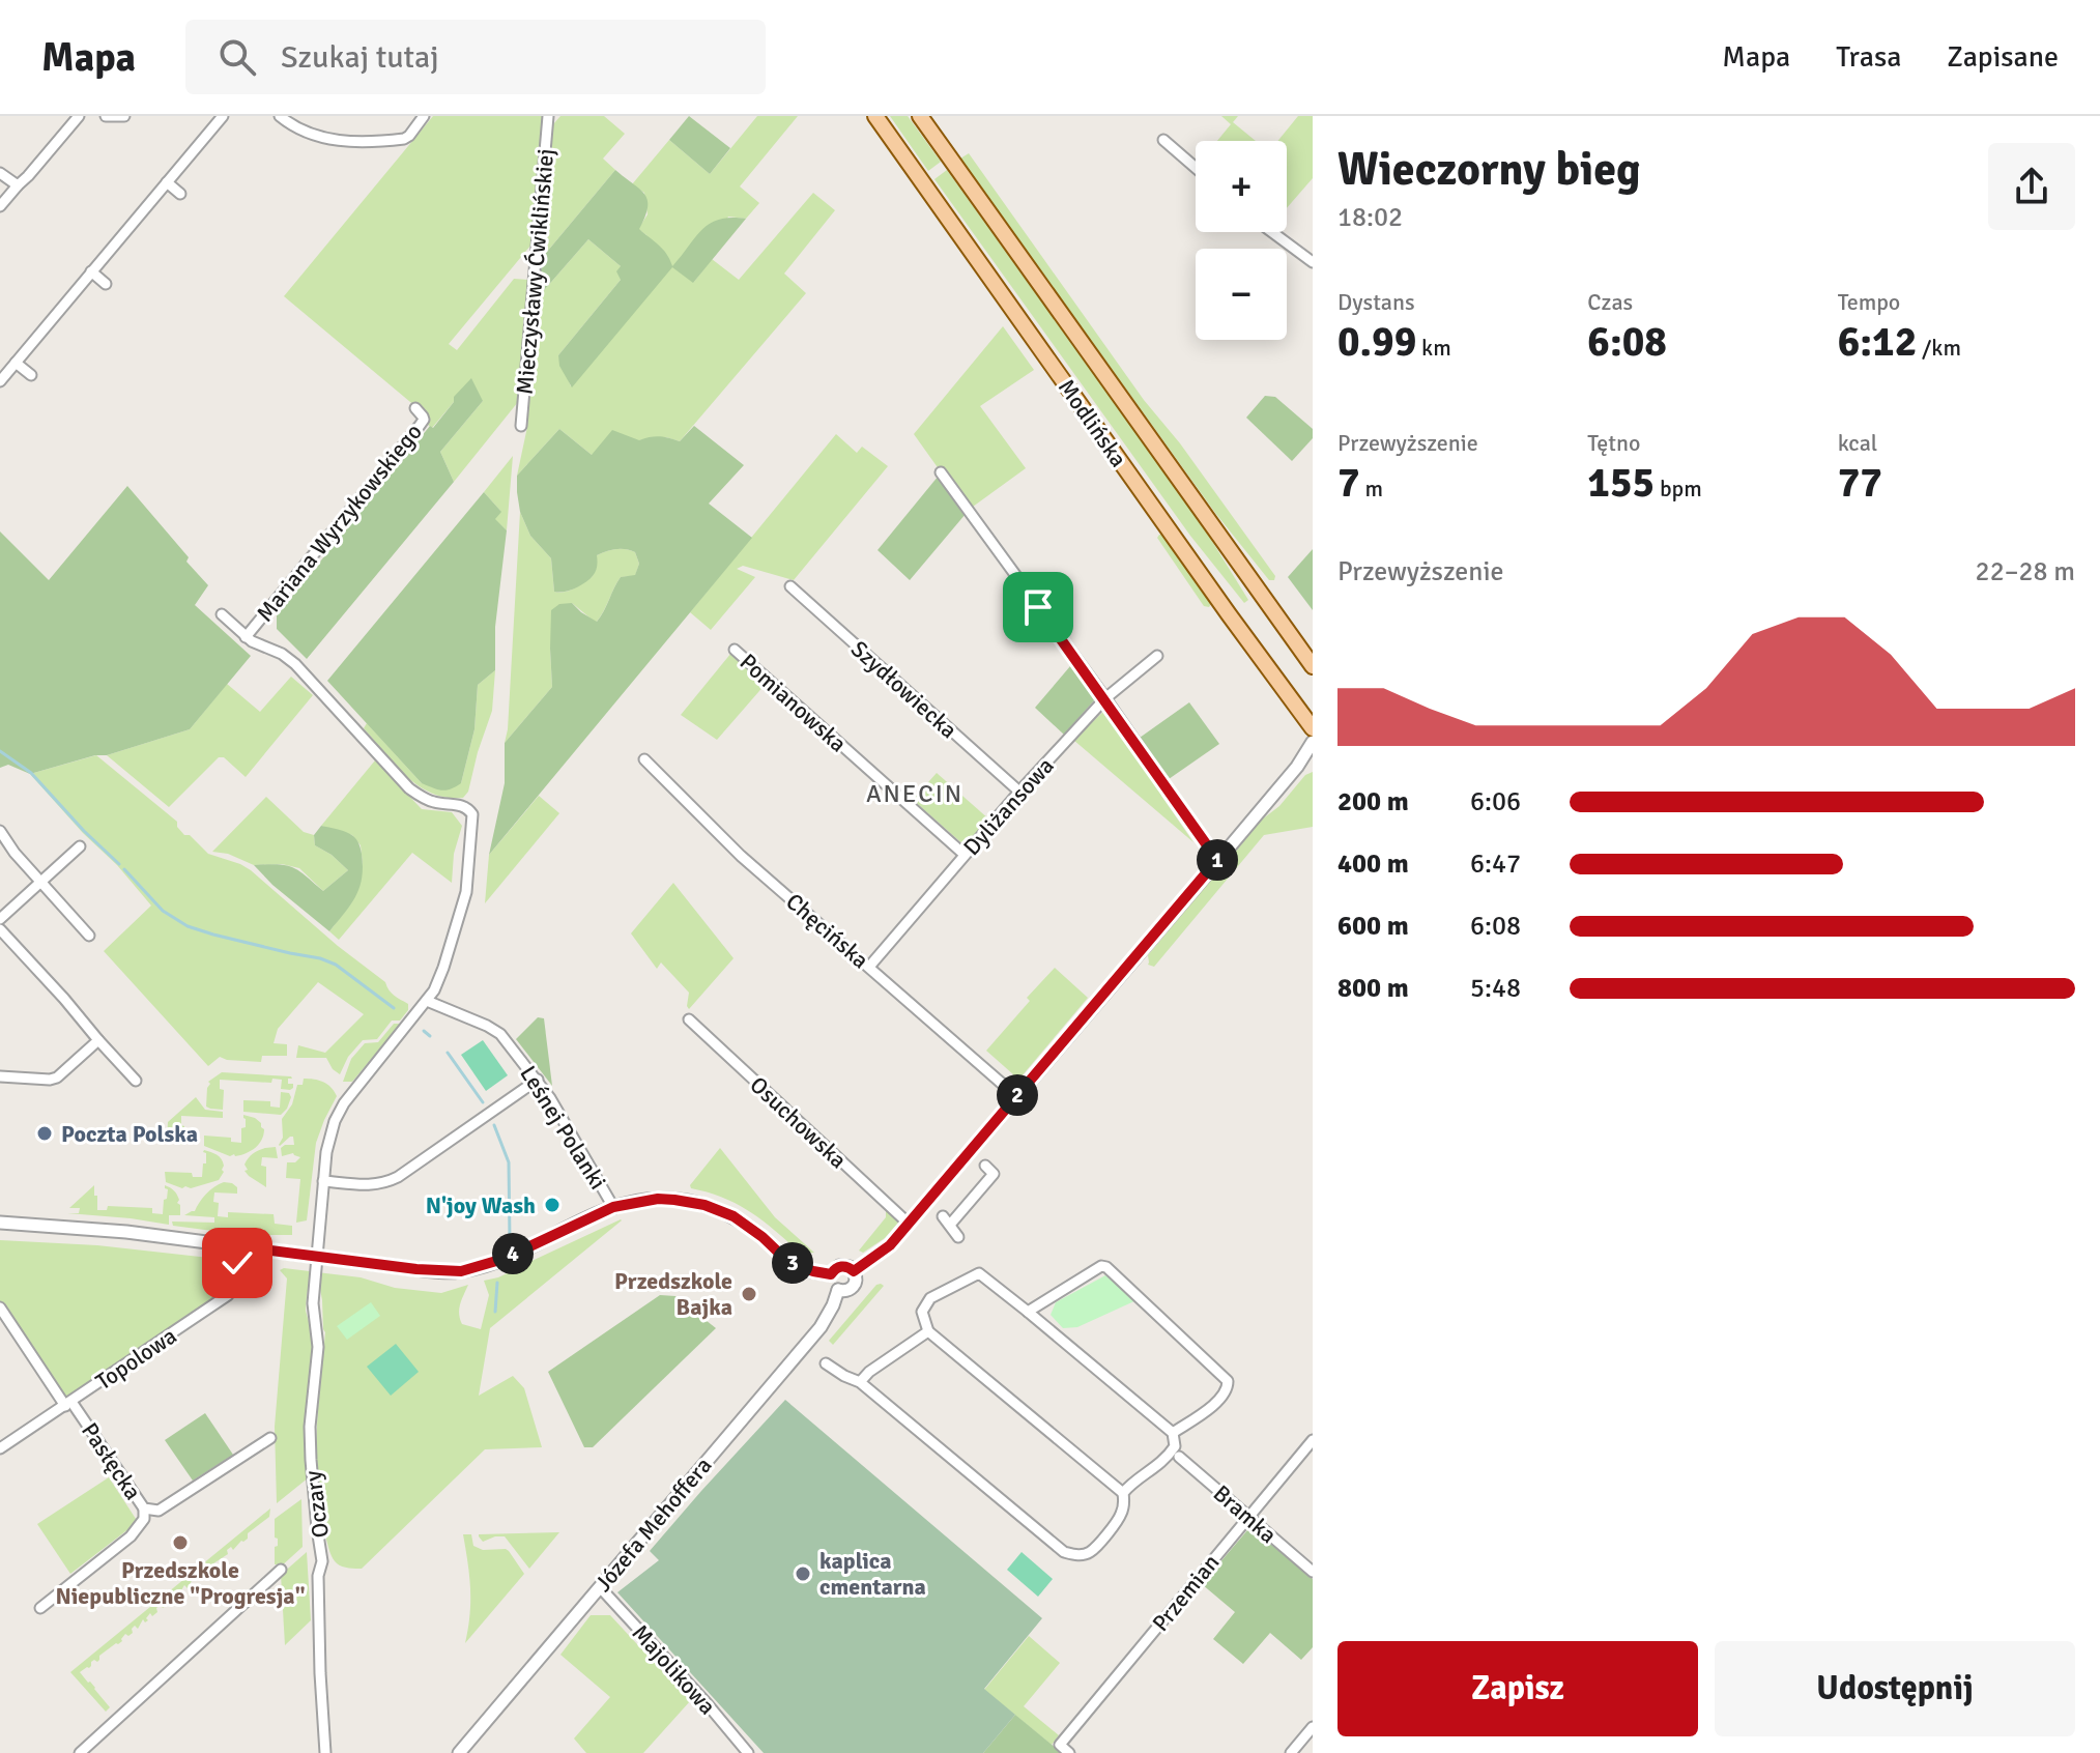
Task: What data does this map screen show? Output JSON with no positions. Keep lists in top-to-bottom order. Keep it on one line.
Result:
{"streets":{"main road":["Modlińska"],"street":["Mieczysławy Ćwiklińskiej","Mariana Wyrzykowskiego","Szydłowiecka","Pomianowska","Dyliżansowa","Chęcińska","Osuchowska","Leśnej Polanki","Topolowa","Pasłęcka","Oczary","Bramka","Józefa Mehoffera","Przemian","Majolikowa"]},"crossings":[["Szydłowiecka","Dyliżansowa"],["Pomianowska","Dyliżansowa"],["Dyliżansowa","Chęcińska"],["Topolowa","Pasłęcka"],["Bramka","Przemian"],["Józefa Mehoffera","Majolikowa"]],"districts":["ANECIN"],"places":["Poczta Polska","N'joy Wash","Przedszkole Bajka","Przedszkole Niepubliczne \"Progresja\"","kaplica cmentarna"],"page":{"header":"Mapa","search":"Szukaj tutaj","nav":["Mapa","Trasa","Zapisane"],"heading":["Wieczorny bieg","18:02"],"map_buttons":["+","−"],"stats":[["Dystans","0.99 km"],["Czas","6:08"],["Tempo","6:12 /km"],["Przewyższenie","7 m"],["Tętno","155 bpm"],["kcal","77"]],"chart":["Przewyższenie","22–28 m"],"list":[{"name":"200 m","note":"6:06"},{"name":"400 m","note":"6:47"},{"name":"600 m","note":"6:08"},{"name":"800 m","note":"5:48"}],"pins":["1","2","4","3"],"buttons":["Zapisz","Udostępnij"]}}
